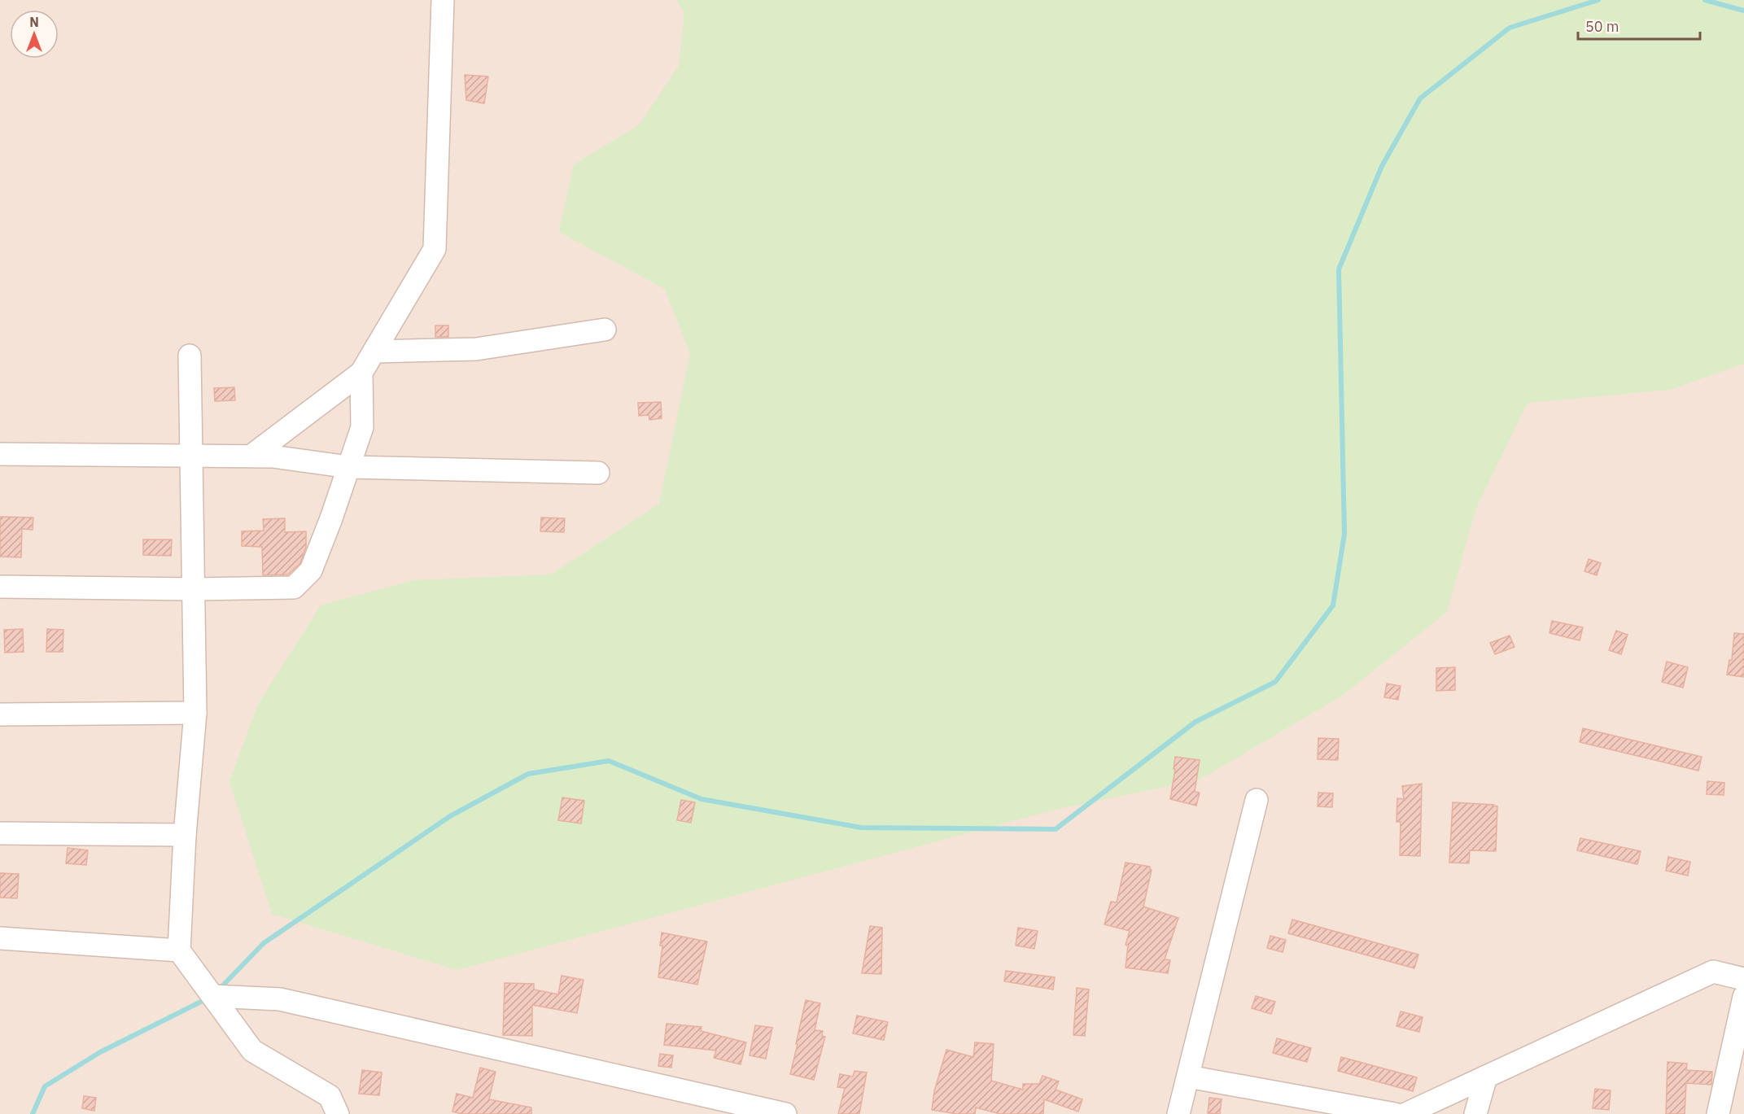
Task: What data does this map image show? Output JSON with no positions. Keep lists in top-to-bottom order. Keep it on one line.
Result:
{"scale_bar":"50 m","north":"top"}
